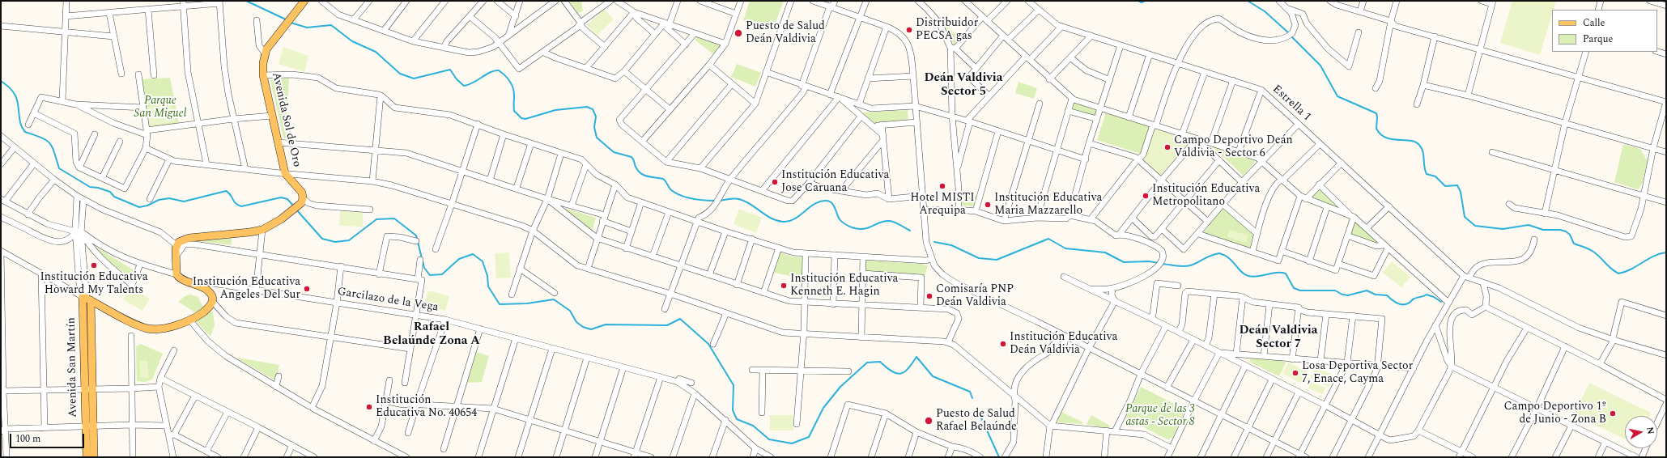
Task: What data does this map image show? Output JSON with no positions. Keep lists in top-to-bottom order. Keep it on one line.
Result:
{"streets":{"main road":["Avenida Sol de Oro","Avenida San Martín"],"street":["Estrella 1","Garcilazo de la Vega"]},"districts":["Deán Valdivia Sector 5","Rafael Belaúnde Zona A","Deán Valdivia Sector 7"],"parks":["Parque San Miguel","Parque de las 3 astas - Sector 8"],"places":["Distribuidor PECSA gas","Puesto de Salud Deán Valdivia","Campo Deportivo Deán Valdivia - Sector 6","Institución Educativa Jose Caruana","Hotel MISTI Arequipa","Institución Educativa Metropolitano","Institución Educativa Maria Mazzarello","Institución Educativa Howard My Talents","Institución Educativa Kenneth E. Hagin","Institución Educativa Angeles Del Sur","Comisaría PNP Deán Valdivia","Institución Educativa Deán Valdivia","Losa Deportiva Sector 7, Enace, Cayma","Institución Educativa No. 40654","Campo Deportivo 1º de Junio - Zona B","Puesto de Salud Rafael Belaúnde"],"legend":["Calle","Parque"],"scale_bar":"100 m","north":"right"}
